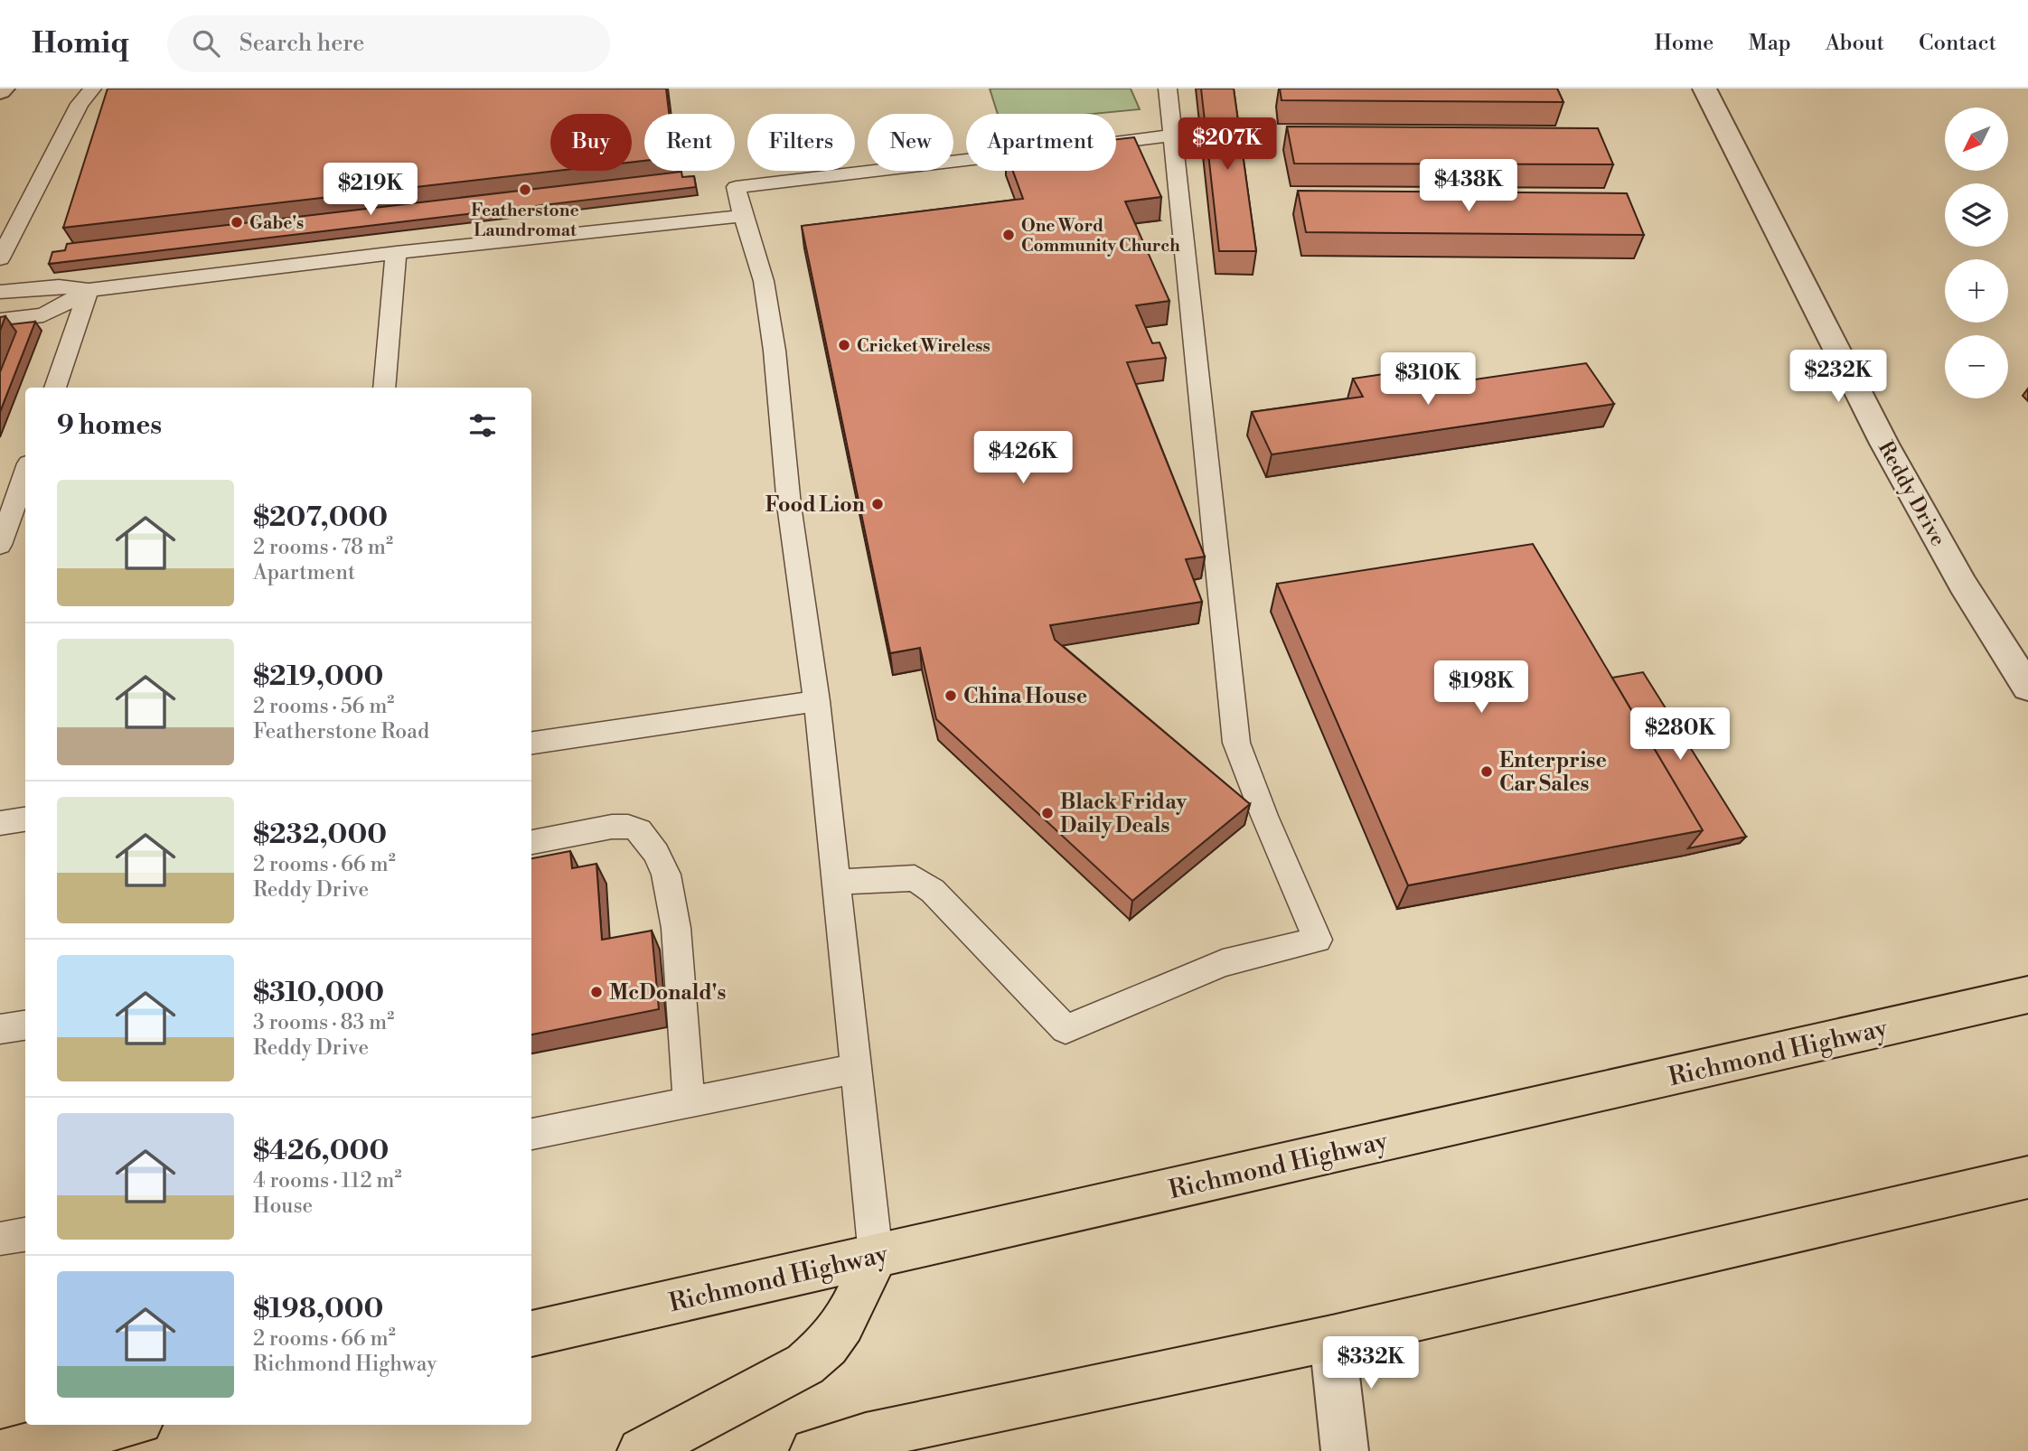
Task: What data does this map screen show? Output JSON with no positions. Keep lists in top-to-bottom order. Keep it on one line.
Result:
{"streets":{"main road":["Richmond Highway"],"street":["Reddy Drive"]},"places":["Featherstone Laundromat","Gabe's","One Word Community Church","Cricket Wireless","Food Lion","China House","Enterprise Car Sales","Black Friday Daily Deals","McDonald's"],"north":"bottom left","page":{"header":"Homiq","search":"Search here","nav":["Home","Map","About","Contact"],"map_buttons":["+","−"],"chip":["Buy","Rent","Filters","New","Apartment"],"price":["$207K","$438K","$219K","$232K","$310K","$426K","$198K","$280K","$332K"],"heading":"9 homes","list":[{"name":"$207,000","note":"2 rooms · 78 m² · Apartment"},{"name":"$219,000","note":"2 rooms · 56 m² · Featherstone Road"},{"name":"$232,000","note":"2 rooms · 66 m² · Reddy Drive"},{"name":"$310,000","note":"3 rooms · 83 m² · Reddy Drive"},{"name":"$426,000","note":"4 rooms · 112 m² · House"},{"name":"$198,000","note":"2 rooms · 66 m² · Richmond Highway"}]}}
